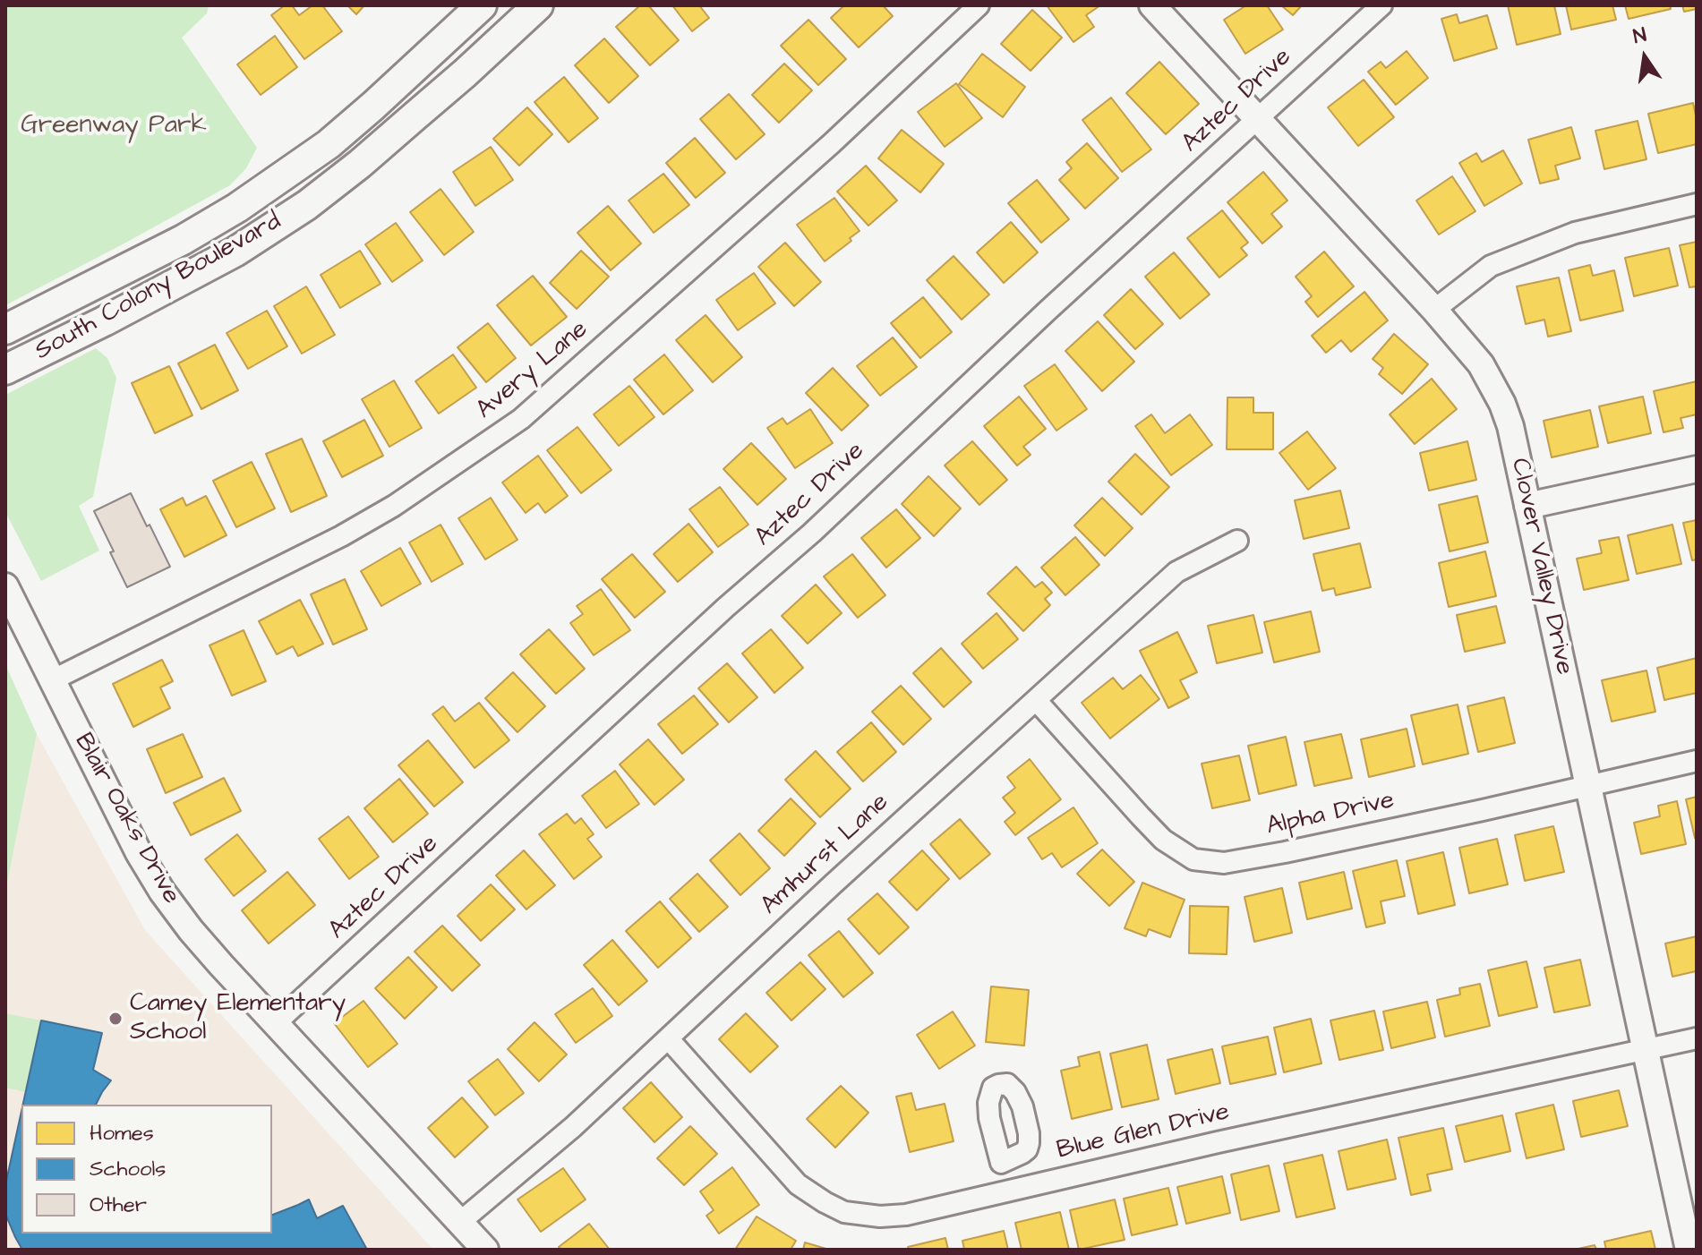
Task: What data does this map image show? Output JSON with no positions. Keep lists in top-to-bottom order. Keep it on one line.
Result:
{"streets":{"main road":["South Colony Boulevard"],"street":["Aztec Drive","Avery Lane","Clover Valley Drive","Alpha Drive","Blair Oaks Drive","Amhurst Lane","Blue Glen Drive"]},"crossings":[["Aztec Drive","Clover Valley Drive"],["Aztec Drive","Blair Oaks Drive"],["Avery Lane","Blair Oaks Drive"],["Clover Valley Drive","Alpha Drive"],["Clover Valley Drive","Blue Glen Drive"],["Alpha Drive","Amhurst Lane"],["Blair Oaks Drive","Amhurst Lane"],["Amhurst Lane","Blue Glen Drive"]],"parks":["Greenway Park"],"places":["Camey Elementary School"],"legend":["Homes","Schools","Other"],"north":"top"}
